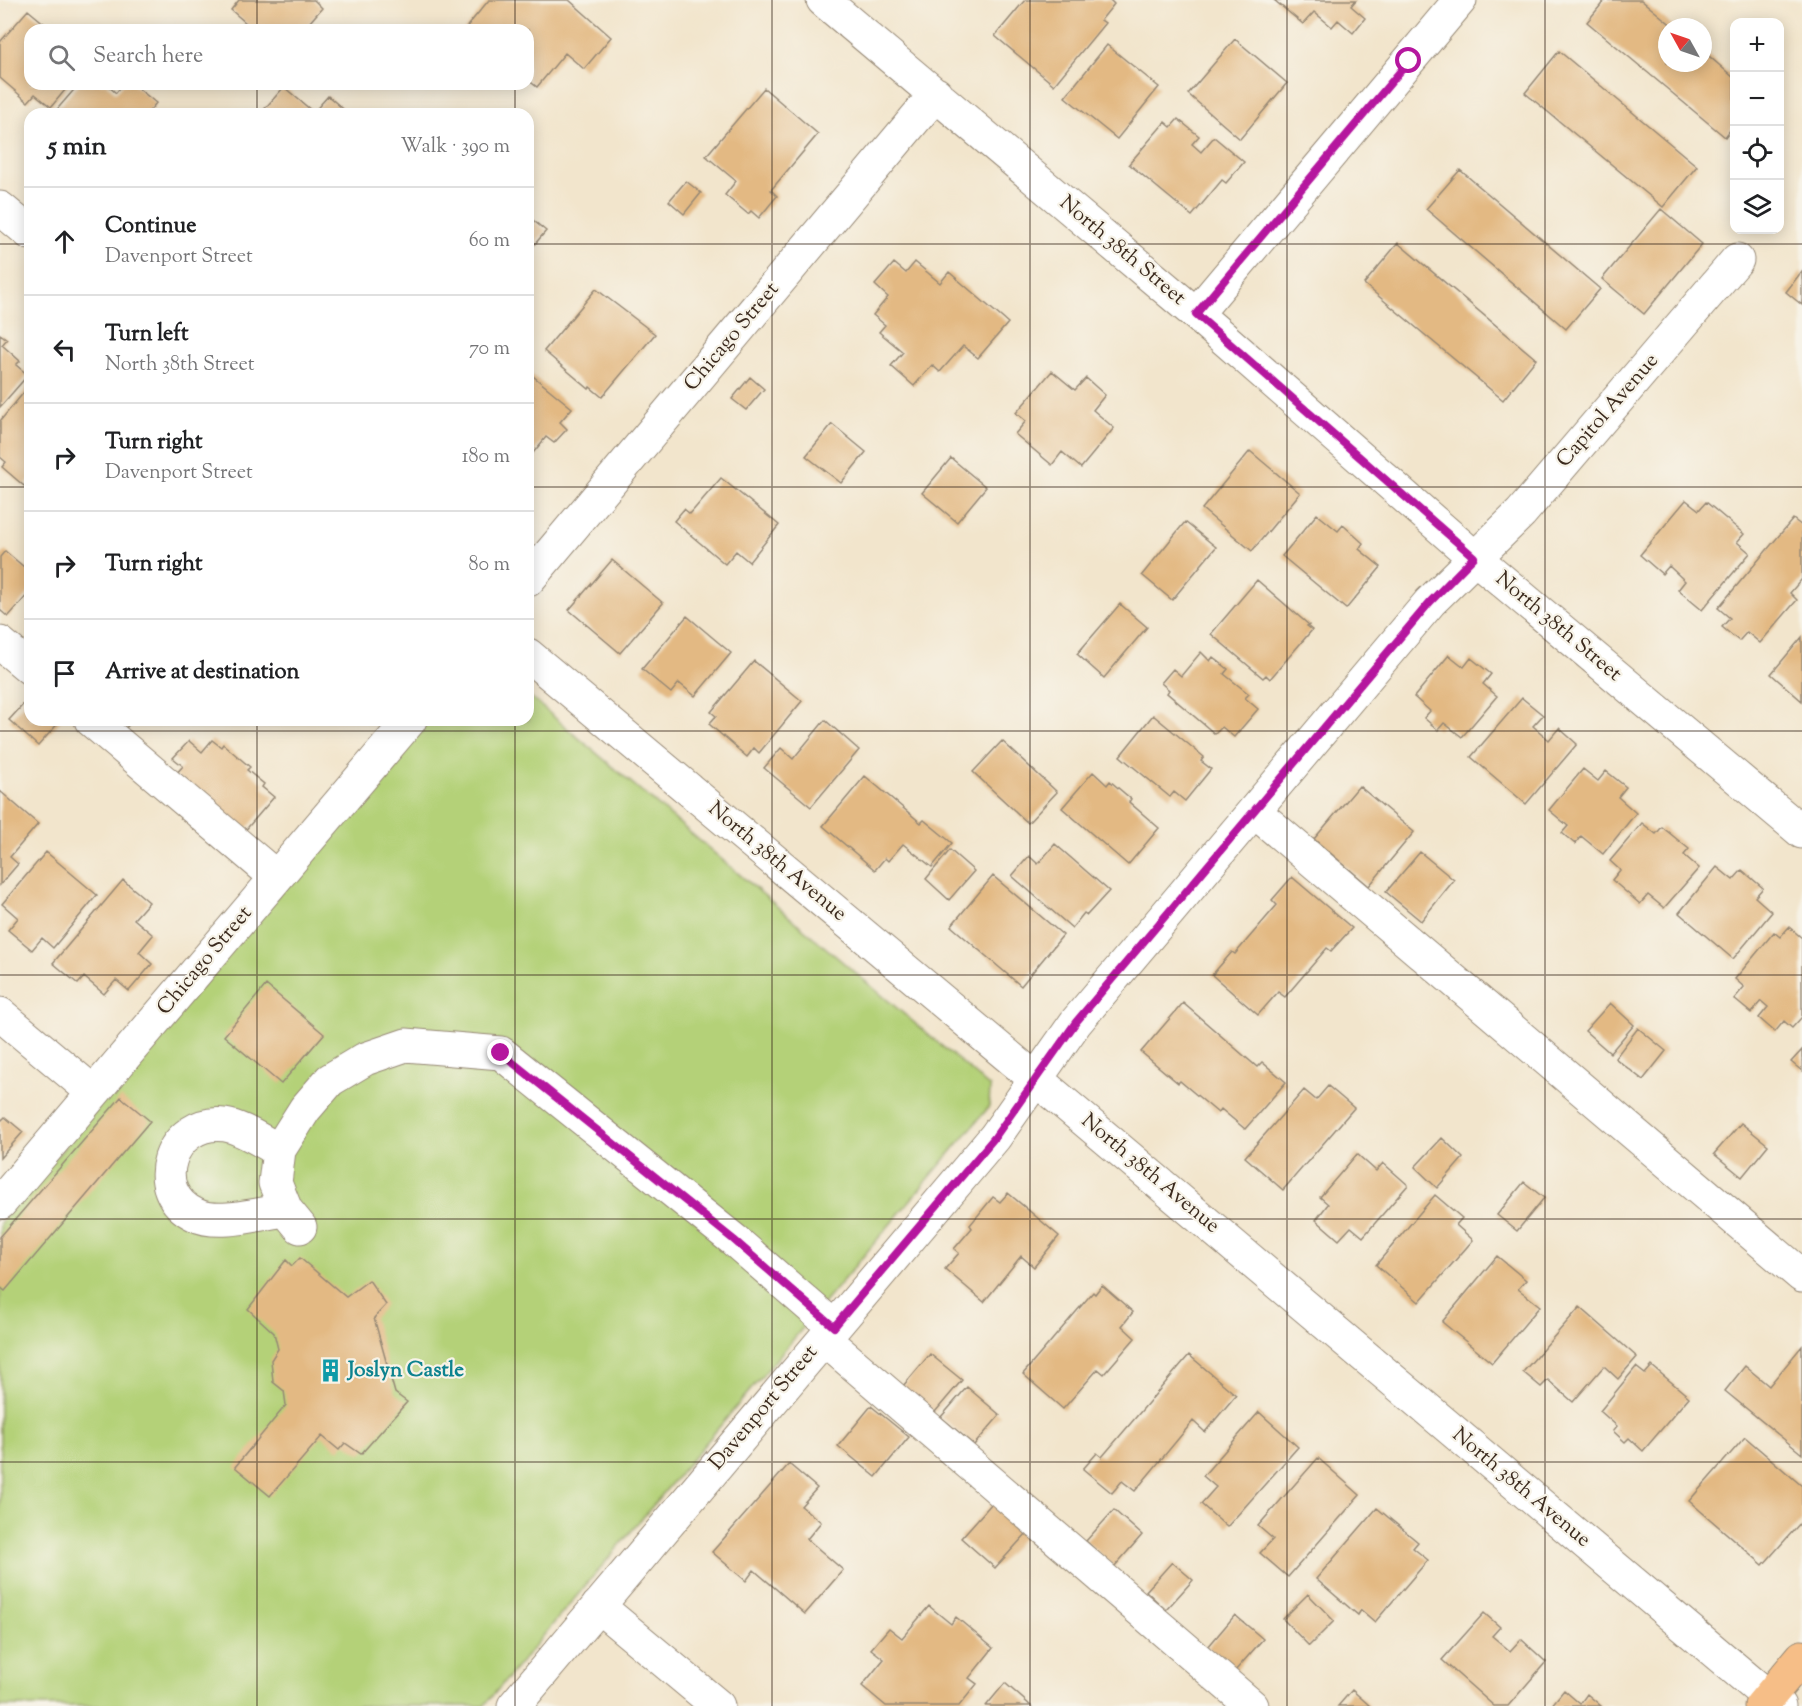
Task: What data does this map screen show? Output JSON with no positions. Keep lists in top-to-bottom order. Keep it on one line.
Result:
{"streets":{"street":["North 38th Street","Chicago Street","Capitol Avenue","North 38th Avenue","Davenport Street"]},"crossings":[["North 38th Street","Chicago Street"],["North 38th Street","Capitol Avenue"],["North 38th Street","Davenport Street"],["Capitol Avenue","Davenport Street"],["North 38th Avenue","Davenport Street"]],"places":{"building":["Joslyn Castle"]},"north":"top left","page":{"map_buttons":["+","−"],"search":"Search here","heading":["5 min","Walk · 390 m"],"list":[["Continue","Davenport Street","60 m"],["Turn left","North 38th Street","70 m"],["Turn right","Davenport Street","180 m"],["Turn right","80 m"],"Arrive at destination"]}}
